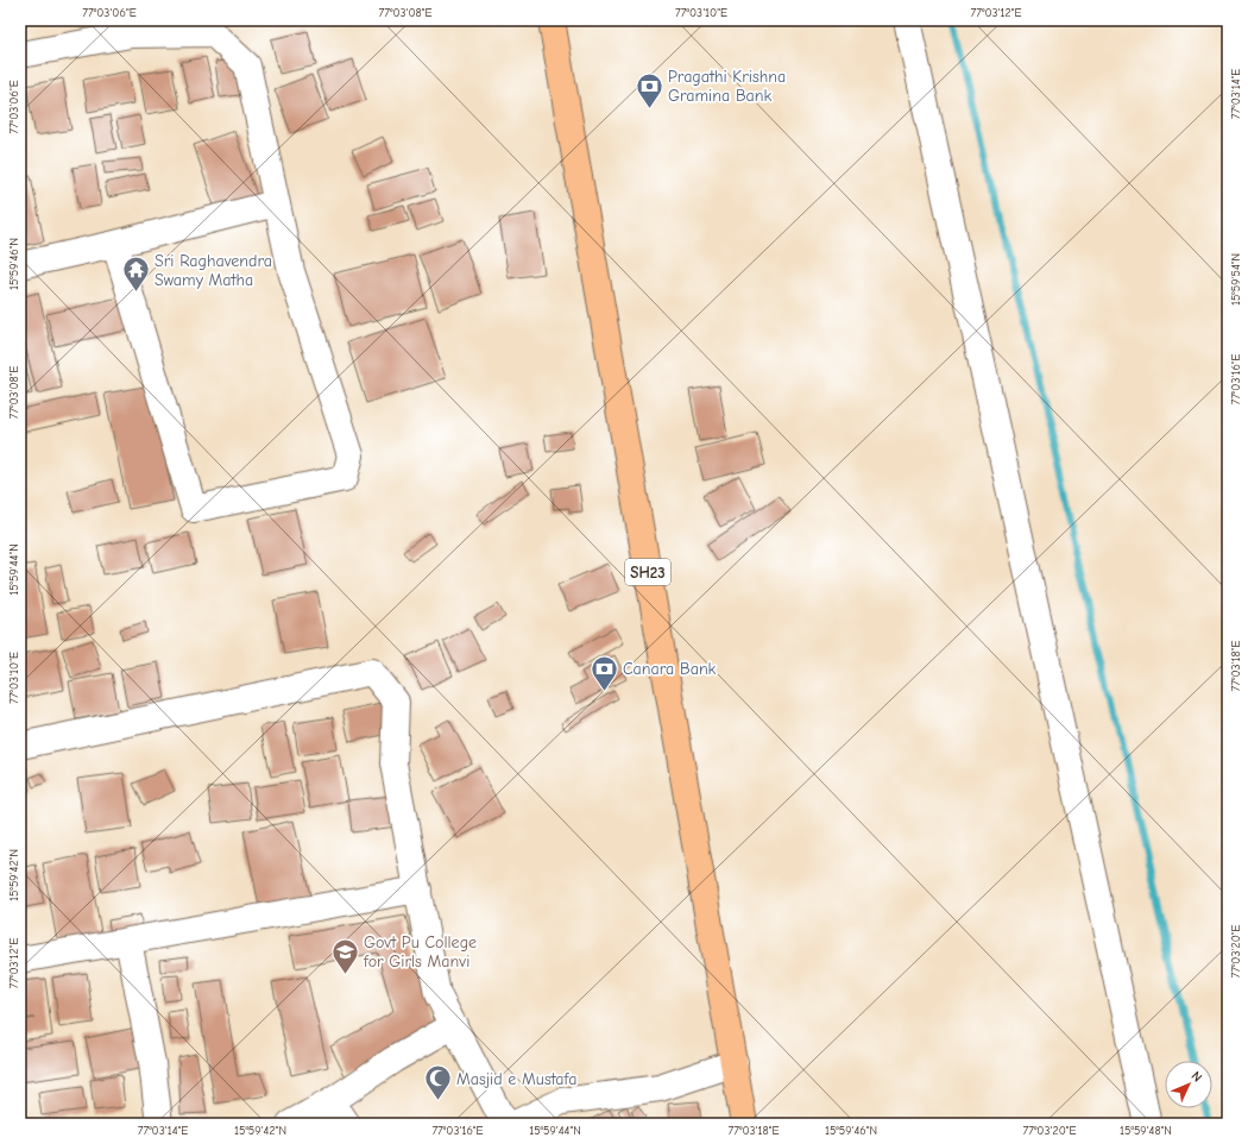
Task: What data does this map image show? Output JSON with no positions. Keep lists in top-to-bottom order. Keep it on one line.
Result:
{"streets":{"main road":["SH23"]},"places":{"bank":["Pragathi Krishna Gramina Bank","Canara Bank"],"temple":["Sri Raghavendra Swamy Matha"],"school or university":["Govt Pu College for Girls Manvi"],"mosque":["Masjid e Mustafa"]},"north":"top right","coordinates":["77°03'06\"E","77°03'08\"E","77°03'10\"E","77°03'12\"E","77°03'14\"E","15°59'46\"N","15°59'54\"N","77°03'16\"E","15°59'44\"N","77°03'18\"E","15°59'42\"N","77°03'20\"E","15°59'48\"N"]}
